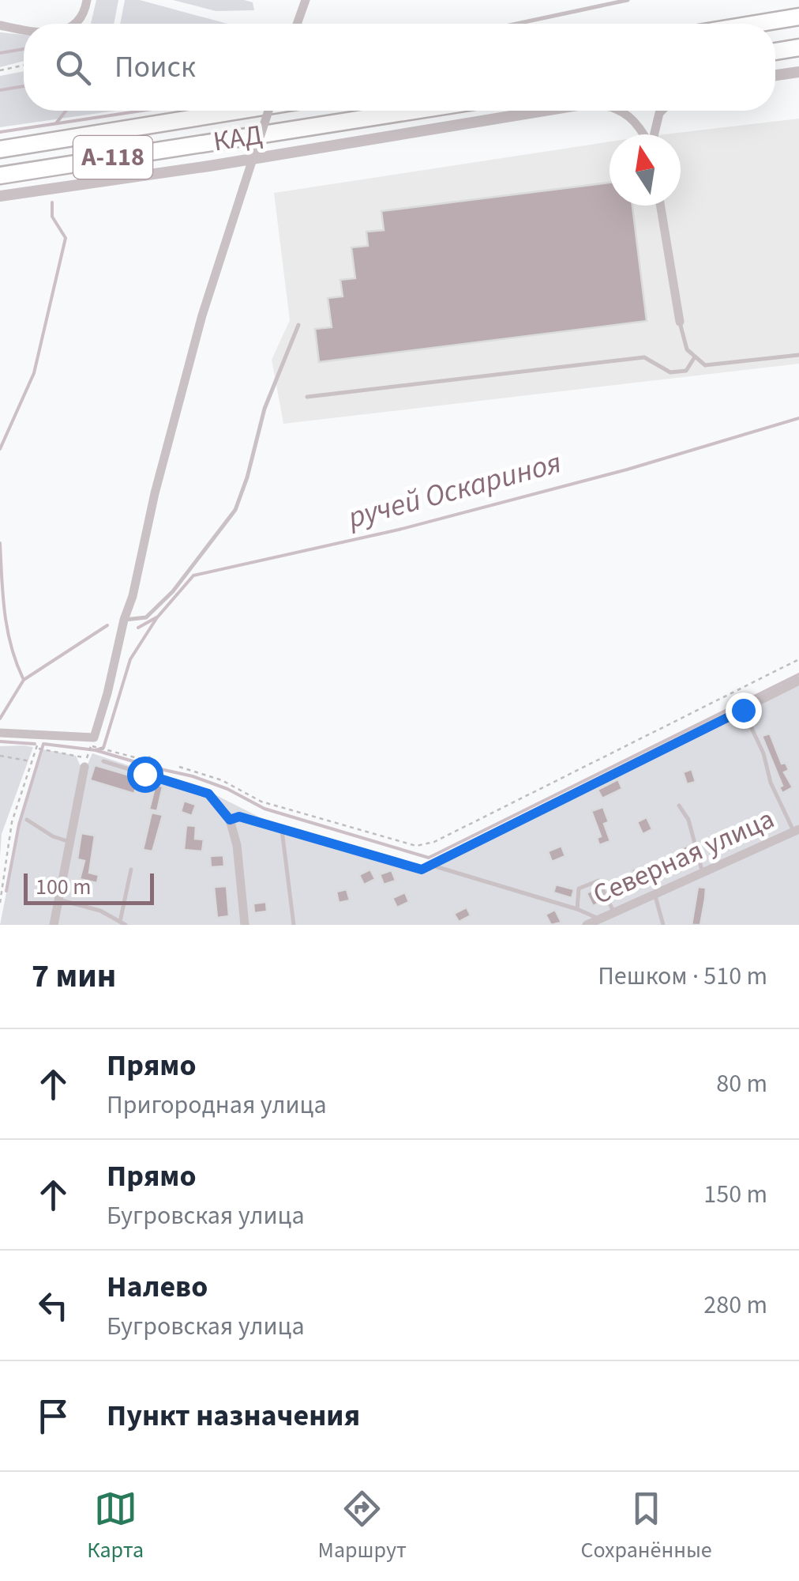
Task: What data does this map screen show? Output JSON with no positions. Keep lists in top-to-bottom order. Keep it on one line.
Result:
{"streets":{"highway":["КАД","А-118"],"street":["Северная улица"]},"water":["ручей Оскариноя"],"scale_bar":"100 m","north":"top","page":{"search":"Поиск","scale":"100 m","heading":["7 мин","Пешком · 510 m"],"list":[["Прямо","Пригородная улица","80 m"],["Прямо","Бугровская улица","150 m"],["Налево","Бугровская улица","280 m"],"Пункт назначения"],"nav":["Карта","Маршрут","Сохранённые"]}}
